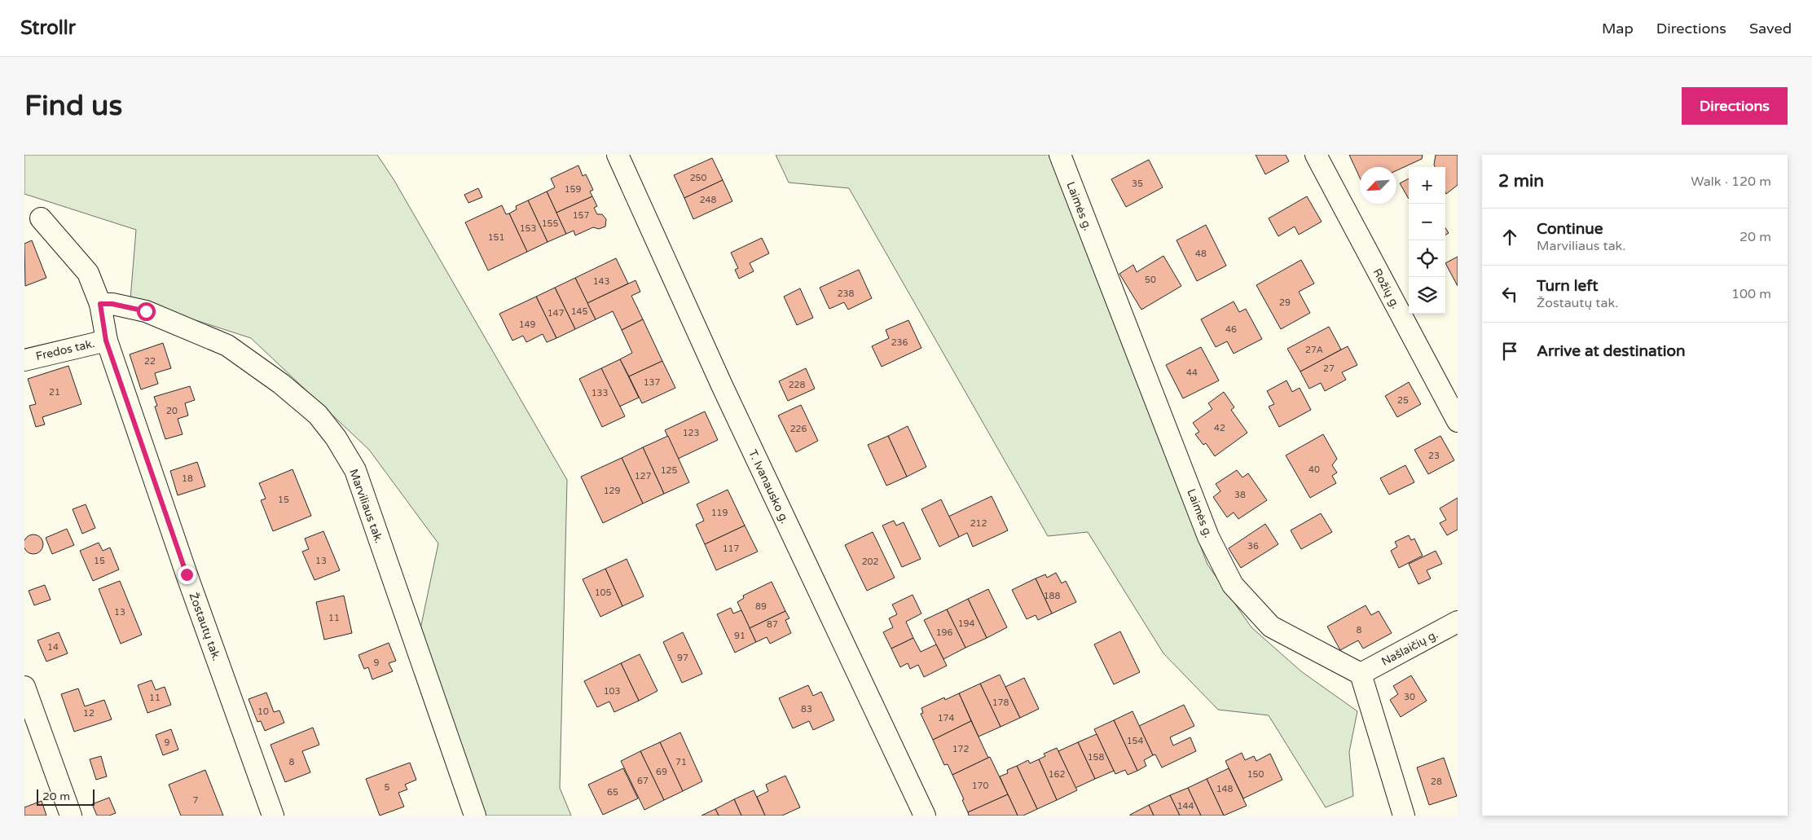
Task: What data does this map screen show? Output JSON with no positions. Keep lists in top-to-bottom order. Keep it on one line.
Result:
{"streets":{"street":["Laimės g.","Rožių g.","Fredos tak.","T. Ivanausko g.","Marviliaus tak.","Žostautų tak.","Našlaičių g."]},"crossings":[["Laimės g.","Našlaičių g."],["Fredos tak.","Žostautų tak."],["Marviliaus tak.","Žostautų tak."]],"house_numbers":["250","35","159","248","157","155","153","151","48","50","143","238","29","145","147","149","46","236","27A","22","27","44","137","228","21","133","25","20","42","226","123","23","40","125","127","18","129","38","15","119","212","36","117","15","13","202","105","188","89","13","11","194","87","8","196","91","14","97","9","103","30","11","178","83","10","12","174","154","9","172","158","8","71","69","162","150","67","28","170","5","148","65","7","144"],"scale_bar":"20 m","north":"bottom left","page":{"header":"Strollr","nav":["Map","Directions","Saved"],"buttons":"Directions","title":"Find us","heading":["2 min","Walk · 120 m"],"map_buttons":["+","−"],"list":[["Continue","Marviliaus tak.","20 m"],["Turn left","Žostautų tak.","100 m"],"Arrive at destination"],"scale":"20 m"}}
